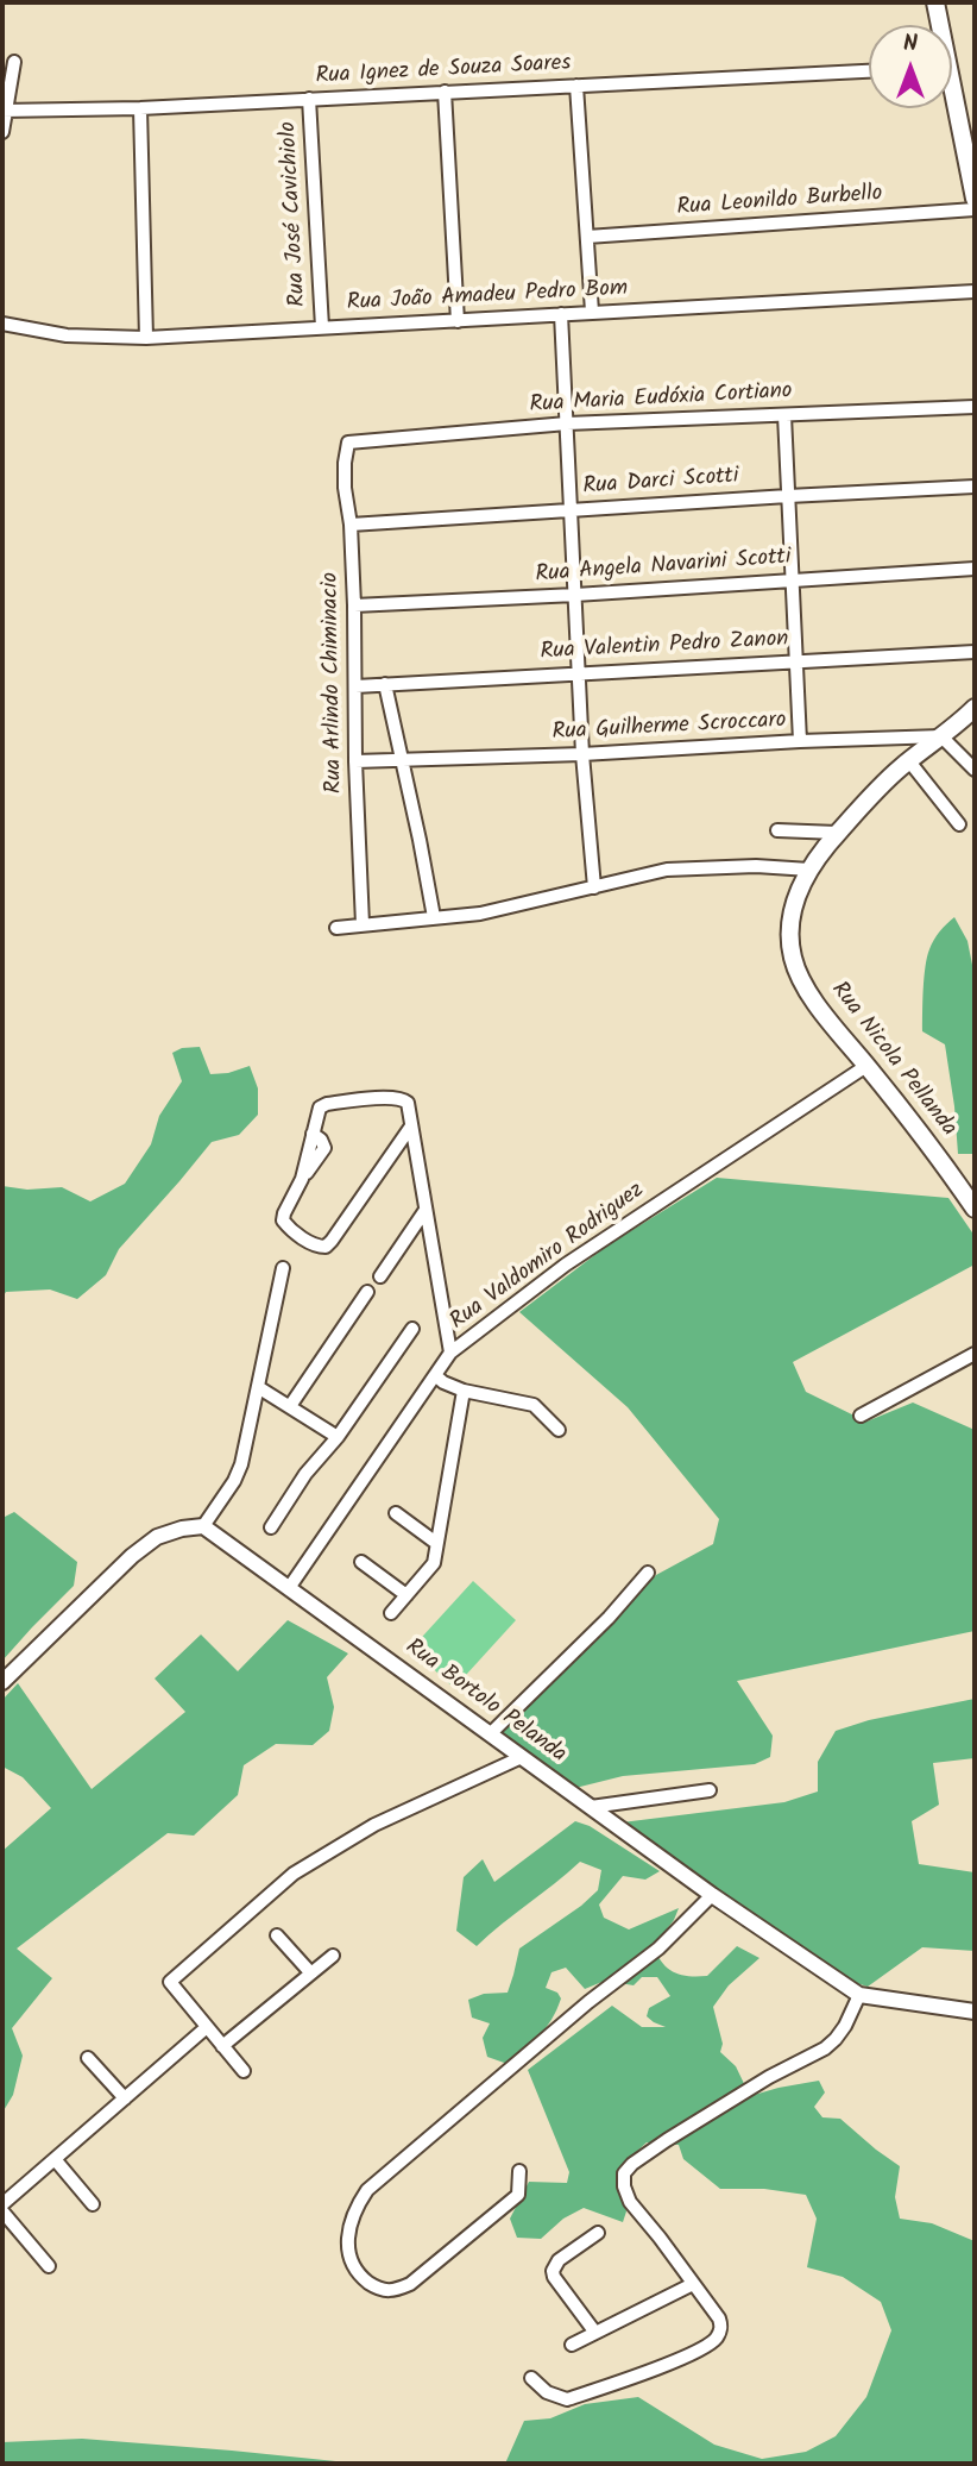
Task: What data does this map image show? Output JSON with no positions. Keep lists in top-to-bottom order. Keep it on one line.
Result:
{"streets":{"main road":["Rua Nicola Pellanda"],"street":["Rua Ignez de Souza Soares","Rua Leonildo Burbello","Rua José Cavichiolo","Rua João Amadeu Pedro Bom","Rua Maria Eudóxia Cortiano","Rua Darci Scotti","Rua Angela Navarini Scotti","Rua Valentin Pedro Zanon","Rua Arlindo Chiminacio","Rua Guilherme Scroccaro","Rua Valdomiro Rodriguez","Rua Bortolo Pelanda"]},"crossings":[["Rua Ignez de Souza Soares","Rua José Cavichiolo"],["Rua José Cavichiolo","Rua João Amadeu Pedro Bom"],["Rua Maria Eudóxia Cortiano","Rua Arlindo Chiminacio"],["Rua Darci Scotti","Rua Arlindo Chiminacio"],["Rua Angela Navarini Scotti","Rua Arlindo Chiminacio"],["Rua Valentin Pedro Zanon","Rua Arlindo Chiminacio"],["Rua Arlindo Chiminacio","Rua Guilherme Scroccaro"],["Rua Guilherme Scroccaro","Rua Nicola Pellanda"],["Rua Nicola Pellanda","Rua Valdomiro Rodriguez"],["Rua Valdomiro Rodriguez","Rua Bortolo Pelanda"]],"north":"top"}
